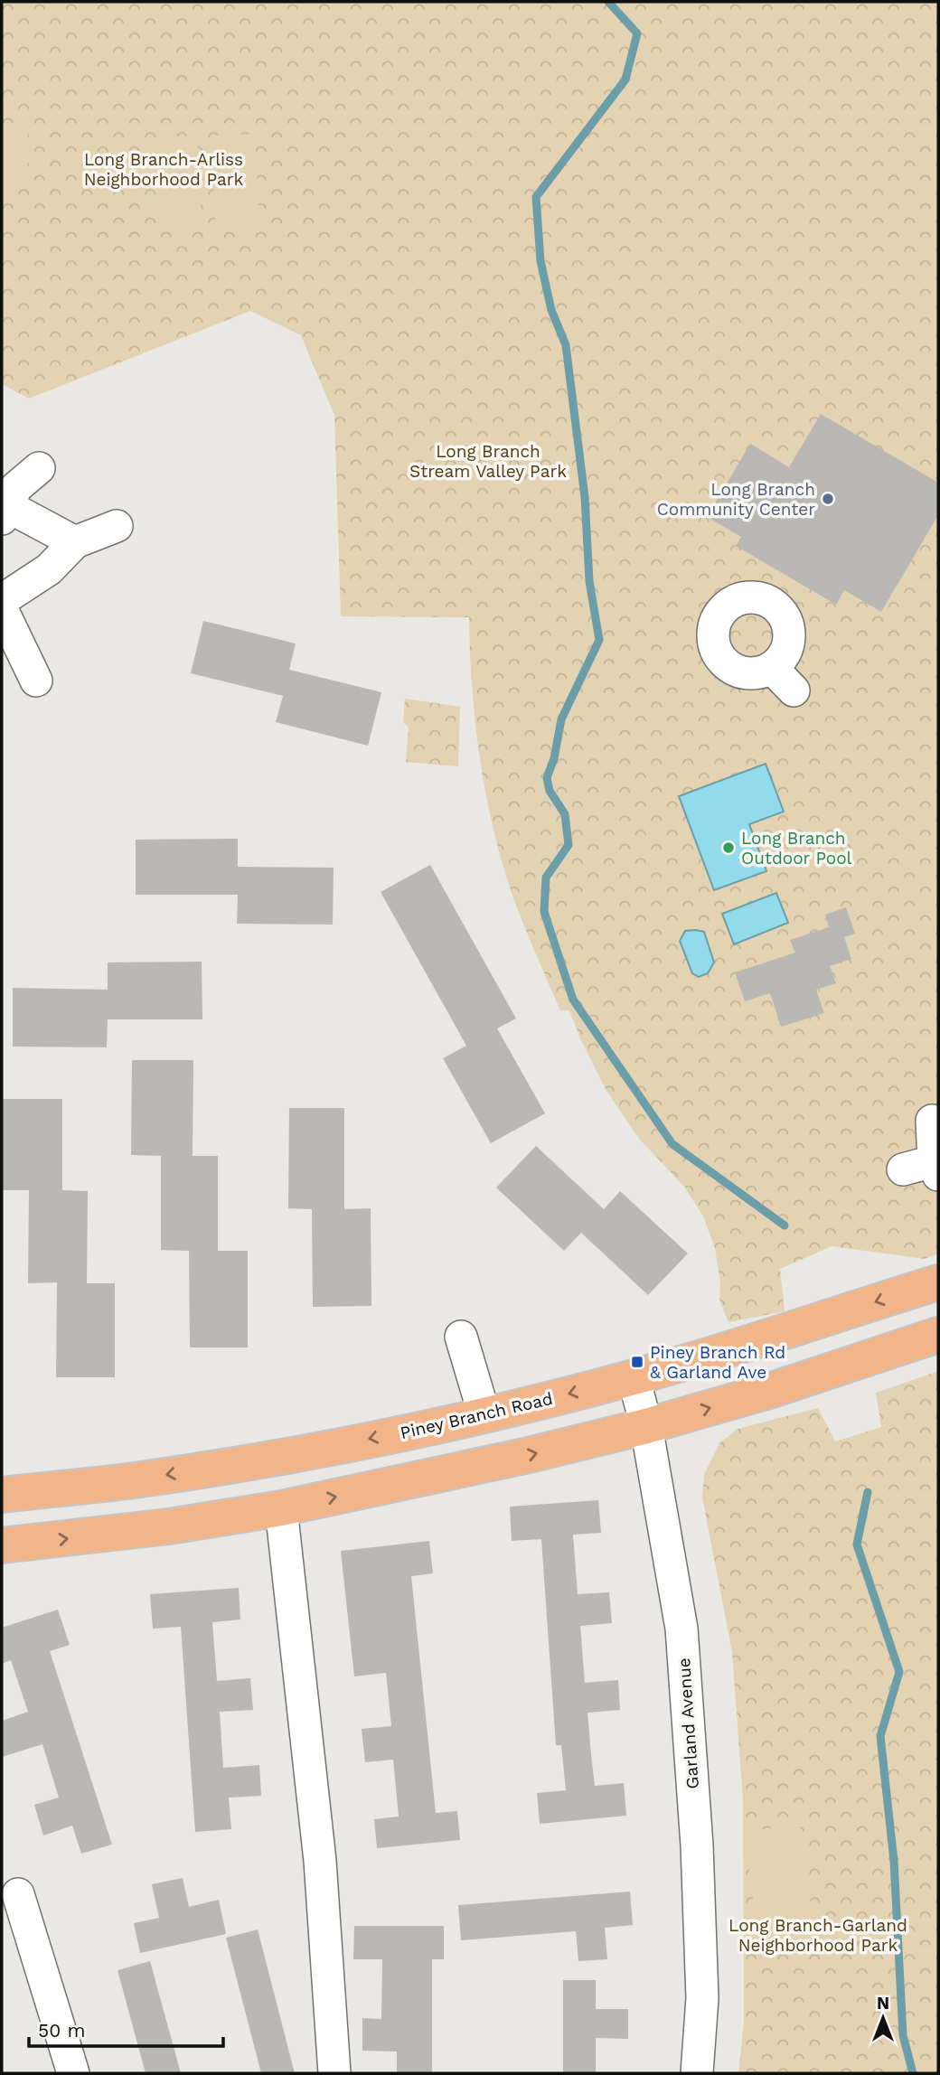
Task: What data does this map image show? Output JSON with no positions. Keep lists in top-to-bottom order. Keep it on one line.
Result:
{"streets":{"main road":["Piney Branch Road"],"street":["Garland Avenue"]},"crossings":[["Piney Branch Road","Garland Avenue"]],"parks":["Long Branch-Arliss Neighborhood Park","Long Branch Stream Valley Park","Long Branch-Garland Neighborhood Park"],"places":{"other":["Long Branch Community Center","Long Branch Outdoor Pool"],"transit":["Piney Branch Rd & Garland Ave"]},"scale_bar":"50 m","north":"top"}
